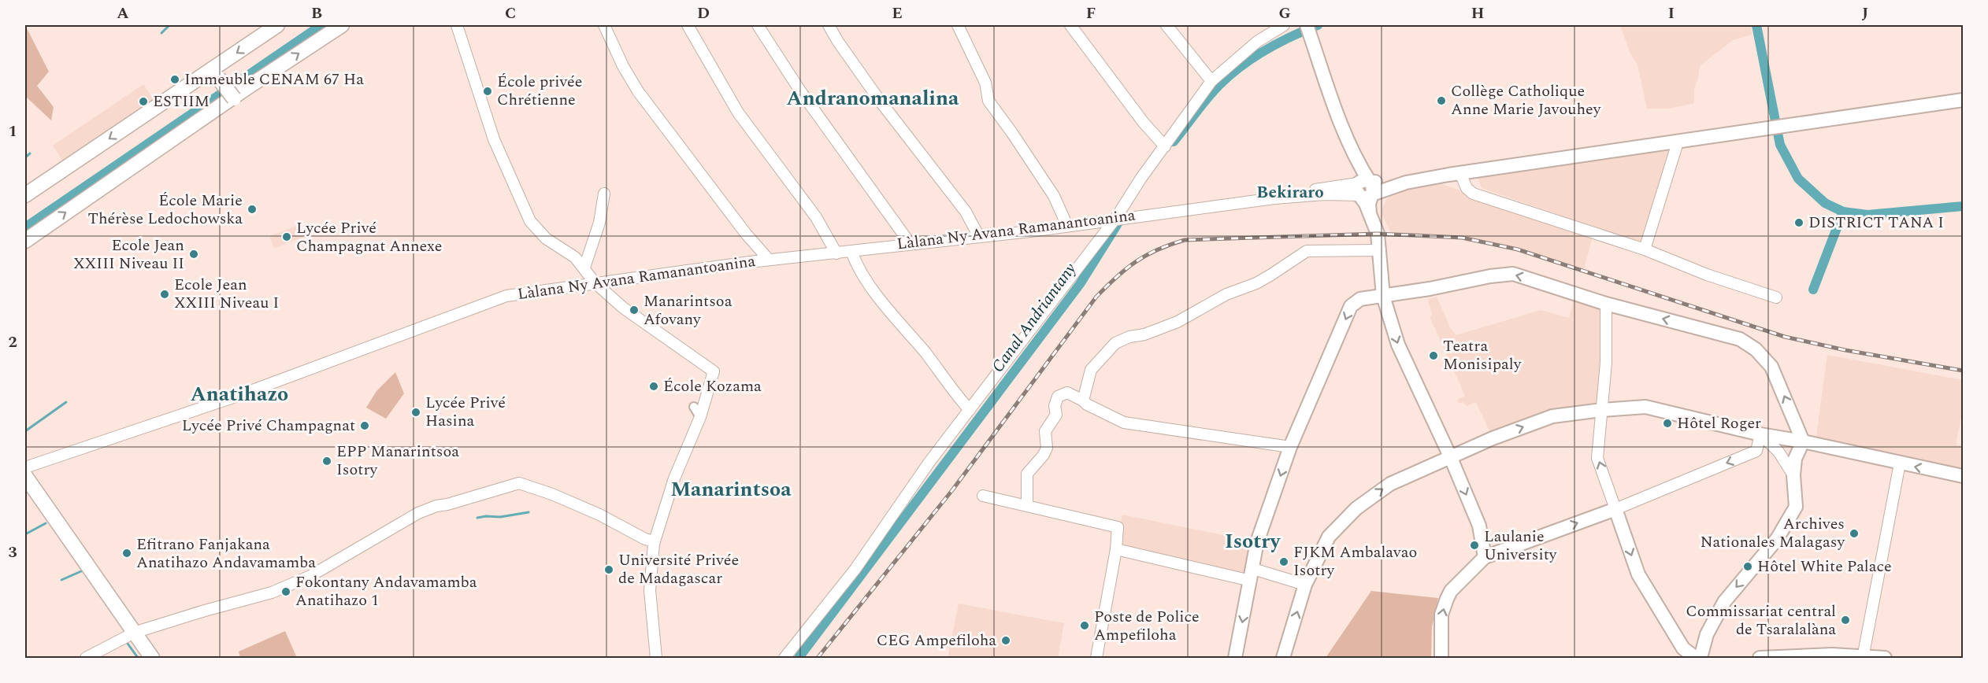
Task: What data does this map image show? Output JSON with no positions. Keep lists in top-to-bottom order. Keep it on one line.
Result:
{"streets":{"street":["Làlana Ny Avana Ramanantoanina"]},"districts":["Andranomanalina","Bekiraro","Anatihazo","Manarintsoa","Isotry"],"water":["Canal Andriantany"],"places":["Immeuble CENAM 67 Ha","École privée Chrétienne","Collège Catholique Anne Marie Javouhey","ESTIIM","École Marie Thérèse Ledochowska","DISTRICT TANA I","Lycée Privé Champagnat Annexe","Ecole Jean XXIII Niveau II","Ecole Jean XXIII Niveau I","Manarintsoa Afovany","Teatra Monisipaly","École Kozama","Lycée Privé Hasina","Hôtel Roger","Lycée Privé Champagnat","EPP Manarintsoa Isotry","Archives Nationales Malagasy","Laulanie University","Efitrano Fanjakana Anatihazo Andavamamba","FJKM Ambalavao Isotry","Hôtel White Palace","Université Privée de Madagascar","Fokontany Andavamamba Anatihazo 1","Commissariat central de Tsaralalàna","Poste de Police Ampefiloha","CEG Ampefiloha"],"grid":{"columns":["A","B","C","D","E","F","G","H","I","J"],"rows":["1","2","3"]}}
